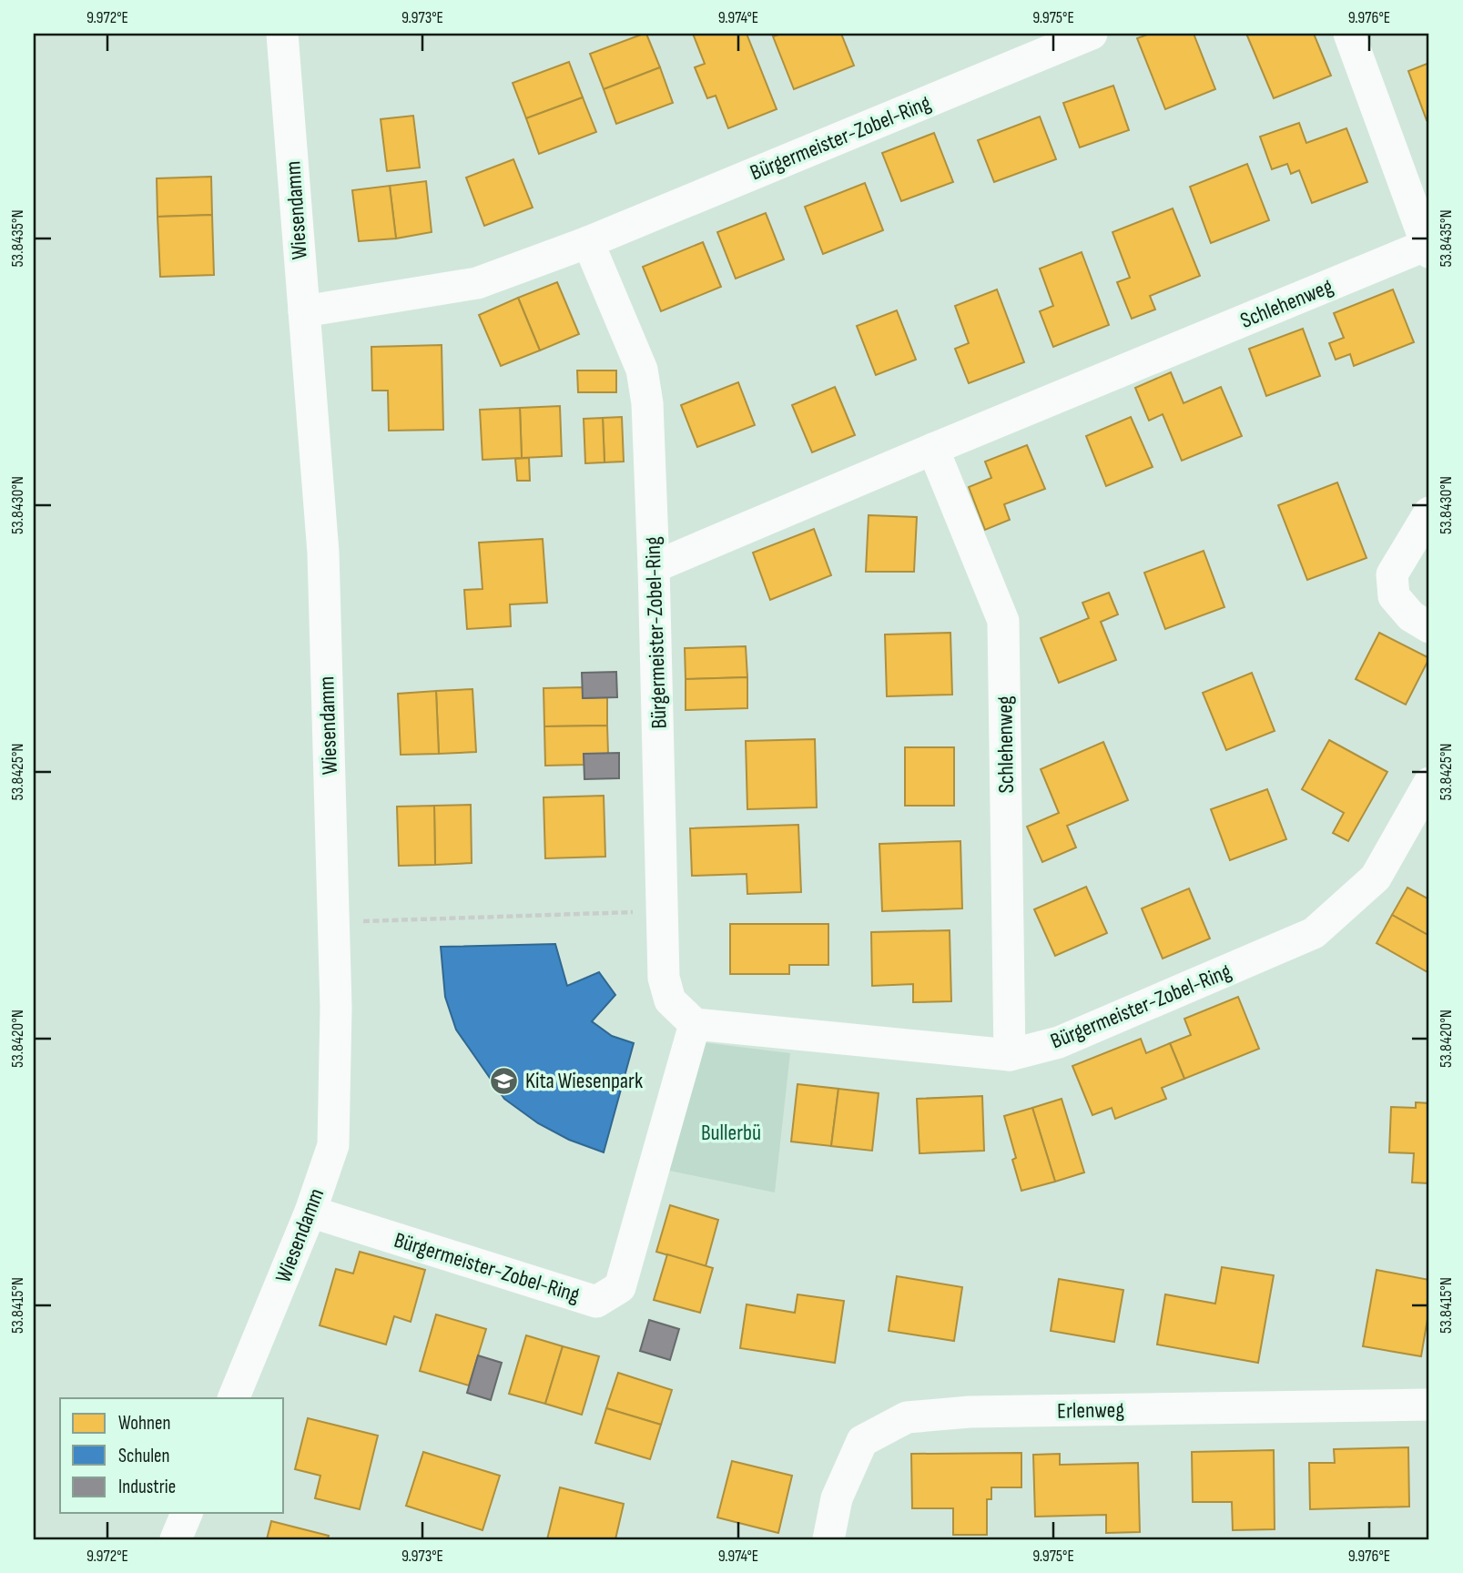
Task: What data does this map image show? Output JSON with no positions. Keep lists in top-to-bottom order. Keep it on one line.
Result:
{"streets":{"street":["Bürgermeister-Zobel-Ring","Wiesendamm","Schlehenweg","Erlenweg"]},"crossings":[["Bürgermeister-Zobel-Ring","Wiesendamm"],["Bürgermeister-Zobel-Ring","Schlehenweg"]],"parks":["Bullerbü"],"places":{"school or university":["Kita Wiesenpark"]},"legend":["Wohnen","Schulen","Industrie"],"coordinates":["9.972°E","9.973°E","9.974°E","9.975°E","9.976°E","53.8435°N","53.8430°N","53.8425°N","53.8420°N","53.8415°N"]}
